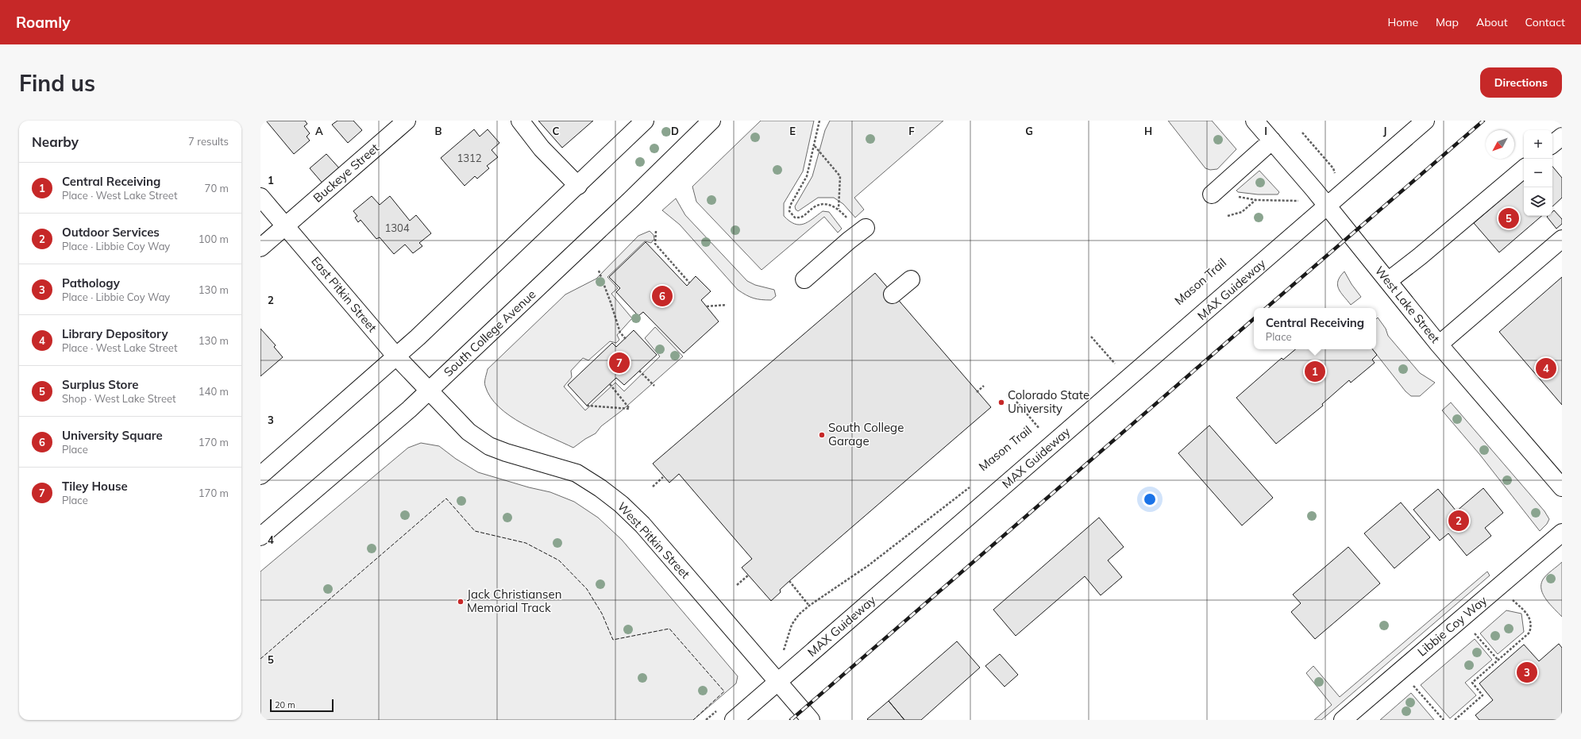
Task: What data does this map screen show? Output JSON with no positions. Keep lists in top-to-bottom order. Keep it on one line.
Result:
{"streets":{"main road":["Buckeye Street","MAX Guideway","East Pitkin Street","West Lake Street","South College Avenue","West Pitkin Street","Libbie Coy Way"],"path":["Mason Trail"]},"crossings":[["Buckeye Street","East Pitkin Street"],["MAX Guideway","West Lake Street"],["MAX Guideway","West Pitkin Street"],["East Pitkin Street","South College Avenue"],["East Pitkin Street","West Pitkin Street"],["South College Avenue","West Pitkin Street"]],"places":["Colorado State University","South College Garage","Jack Christiansen Memorial Track"],"house_numbers":["1312","1304"],"scale_bar":"20 m","north":"bottom left","page":{"header":"Roamly","nav":["Home","Map","About","Contact"],"buttons":"Directions","title":"Find us","heading":["Nearby","7 results"],"map_buttons":["+","−"],"list":[{"mark":"1","name":"Central Receiving","note":"Place · West Lake Street","value":"70 m"},{"mark":"2","name":"Outdoor Services","note":"Place · Libbie Coy Way","value":"100 m"},{"mark":"3","name":"Pathology","note":"Place · Libbie Coy Way","value":"130 m"},{"mark":"4","name":"Library Depository","note":"Place · West Lake Street","value":"130 m"},{"mark":"5","name":"Surplus Store","note":"Shop · West Lake Street","value":"140 m"},{"mark":"6","name":"University Square","note":"Place","value":"170 m"},{"mark":"7","name":"Tiley House","note":"Place","value":"170 m"}],"pins":["5","6","7","4","1","2","3"],"popup":["Central Receiving","Place"],"scale":"20 m"},"grid":{"columns":["A","B","C","D","E","F","G","H","I","J"],"rows":["1","2","3","4","5"]}}
